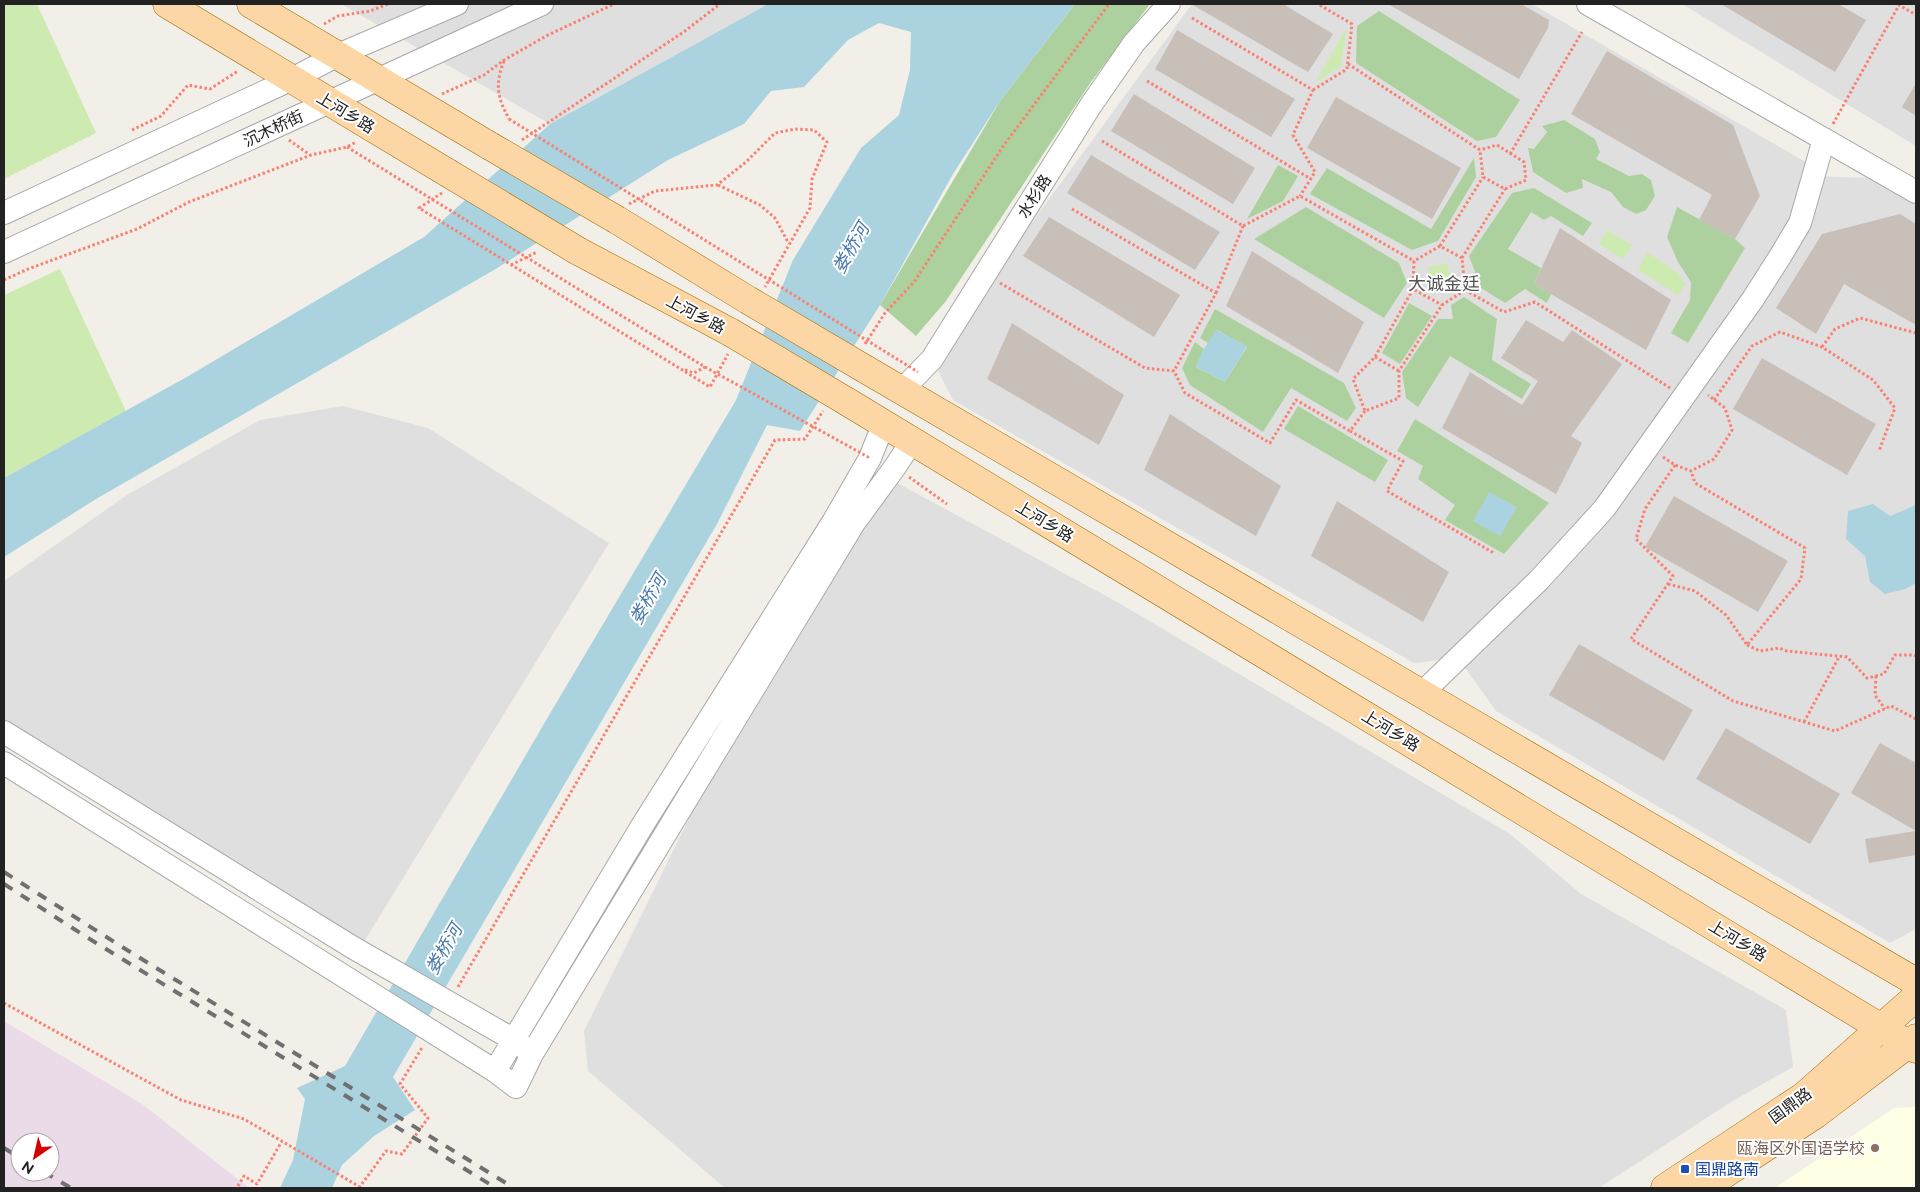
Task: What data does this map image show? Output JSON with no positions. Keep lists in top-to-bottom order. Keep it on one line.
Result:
{"streets":{"main road":["上河乡路","国鼎路"],"street":["沉木桥街","水杉路"]},"crossings":[["上河乡路","沉木桥街"],["上河乡路","国鼎路"]],"districts":["大诚金廷"],"water":["娄桥河"],"places":{"other":["瓯海区外国语学校"],"transit":["国鼎路南"]},"north":"bottom left"}
